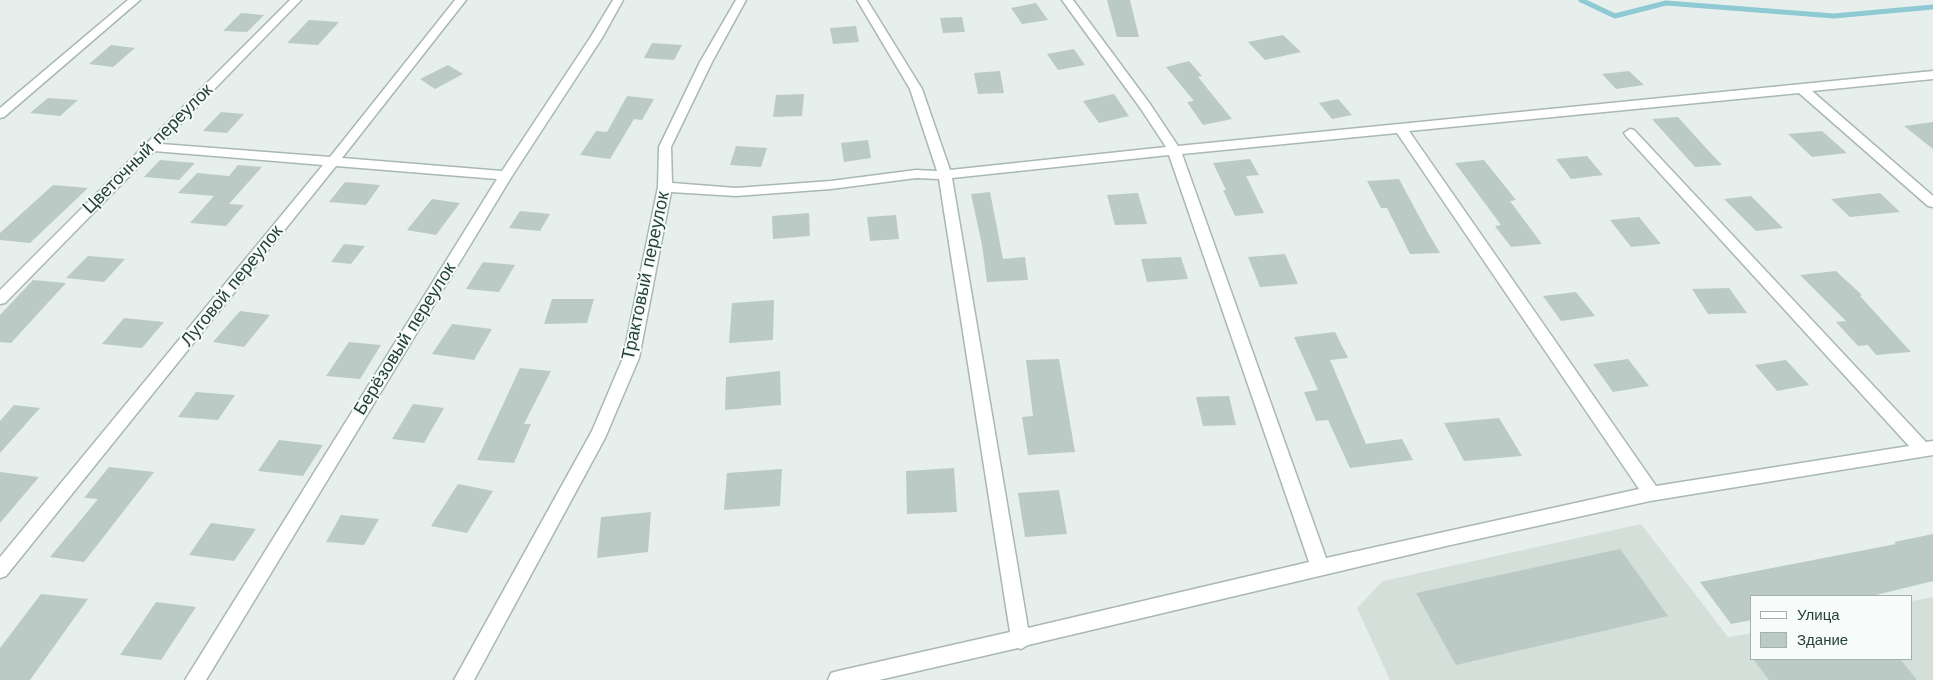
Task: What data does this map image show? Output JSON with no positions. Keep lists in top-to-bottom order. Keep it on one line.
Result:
{"streets":{"street":["Цветочный переулок","Трактовый переулок","Луговой переулок","Берёзовый переулок"]},"legend":["Улица","Здание"]}
